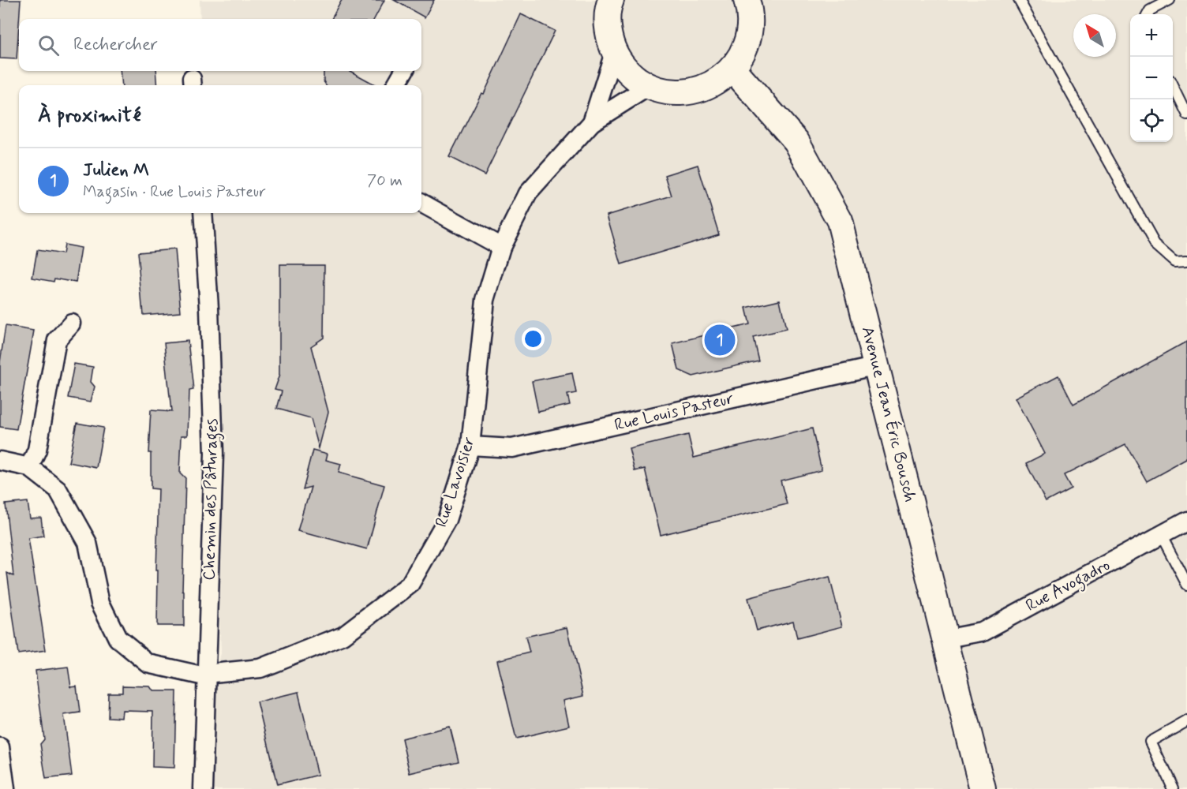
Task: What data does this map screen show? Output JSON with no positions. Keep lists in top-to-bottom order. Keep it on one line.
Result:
{"streets":{"main road":["Avenue Jean Éric Bousch"],"street":["Rue Louis Pasteur","Rue Lavoisier","Chemin des Pâturages","Rue Avogadro"]},"crossings":[["Rue Louis Pasteur","Avenue Jean Éric Bousch"],["Rue Louis Pasteur","Rue Lavoisier"],["Avenue Jean Éric Bousch","Rue Avogadro"],["Rue Lavoisier","Chemin des Pâturages"]],"north":"top left","page":{"map_buttons":["+","−"],"search":"Rechercher","heading":"À proximité","list":[{"mark":"1","name":"Julien M","note":"Magasin · Rue Louis Pasteur","value":"70 m"}],"pins":"1"}}
